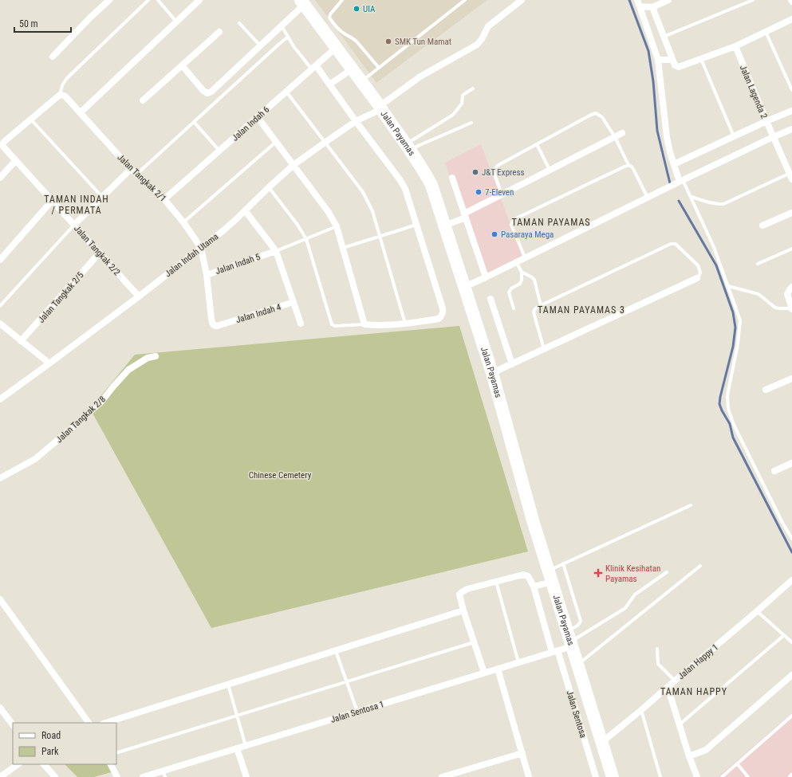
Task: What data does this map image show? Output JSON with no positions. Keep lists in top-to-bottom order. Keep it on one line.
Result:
{"streets":{"highway":["Jalan Payamas"],"street":["Jalan Lagenda 2","Jalan Indah 6","Jalan Tangkak 2/1","Jalan Tangkak 2/2","Jalan Indah Utama","Jalan Indah 5","Jalan Tangkak 2/5","Jalan Indah 4","Jalan Tangkak 2/8","Jalan Happy 1","Jalan Sentosa 1","Jalan Sentosa"]},"crossings":[["Jalan Indah 6","Jalan Payamas"],["Jalan Indah 6","Jalan Tangkak 2/1"],["Jalan Payamas","Jalan Indah Utama"],["Jalan Payamas","Jalan Happy 1"],["Jalan Payamas","Jalan Sentosa 1"],["Jalan Tangkak 2/1","Jalan Indah Utama"],["Jalan Tangkak 2/1","Jalan Indah 5"],["Jalan Tangkak 2/2","Jalan Indah Utama"],["Jalan Tangkak 2/2","Jalan Tangkak 2/5"],["Jalan Indah Utama","Jalan Indah 5"],["Jalan Indah 5","Jalan Indah 4"],["Jalan Sentosa 1","Jalan Sentosa"]],"districts":["TAMAN INDAH / PERMATA","TAMAN PAYAMAS","TAMAN PAYAMAS 3","TAMAN HAPPY"],"parks":["Chinese Cemetery"],"places":{"other":["UIA","SMK Tun Mamat","J&T Express","7-Eleven","Pasaraya Mega"],"health":["Klinik Kesihatan Payamas"]},"legend":["Road","Park"],"scale_bar":"50 m"}
